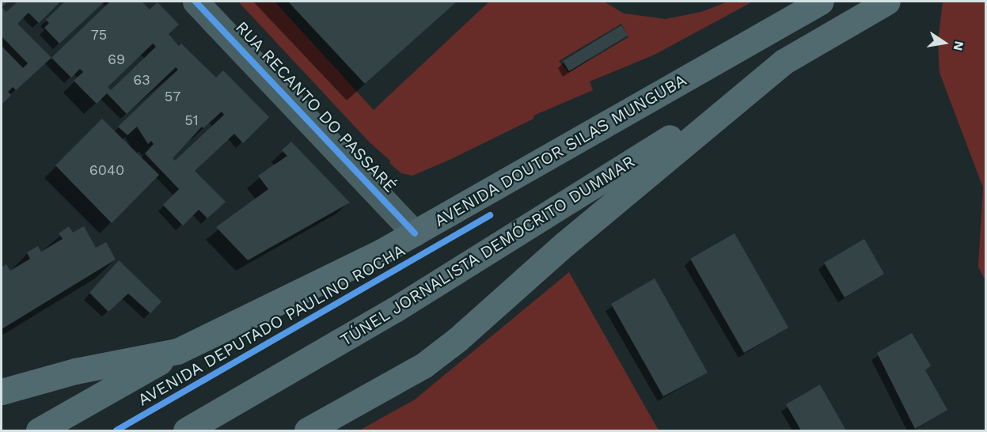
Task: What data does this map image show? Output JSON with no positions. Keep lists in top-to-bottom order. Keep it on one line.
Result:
{"streets":{"main road":["AVENIDA DOUTOR SILAS MUNGUBA","TÚNEL JORNALISTA DEMÓCRITO DUMMAR"],"street":["RUA RECANTO DO PASSARÉ"],"cycle path":["AVENIDA DEPUTADO PAULINO ROCHA"]},"crossings":[["RUA RECANTO DO PASSARÉ","AVENIDA DOUTOR SILAS MUNGUBA"]],"house_numbers":["75","69","63","57","51","6040"],"north":"right"}
